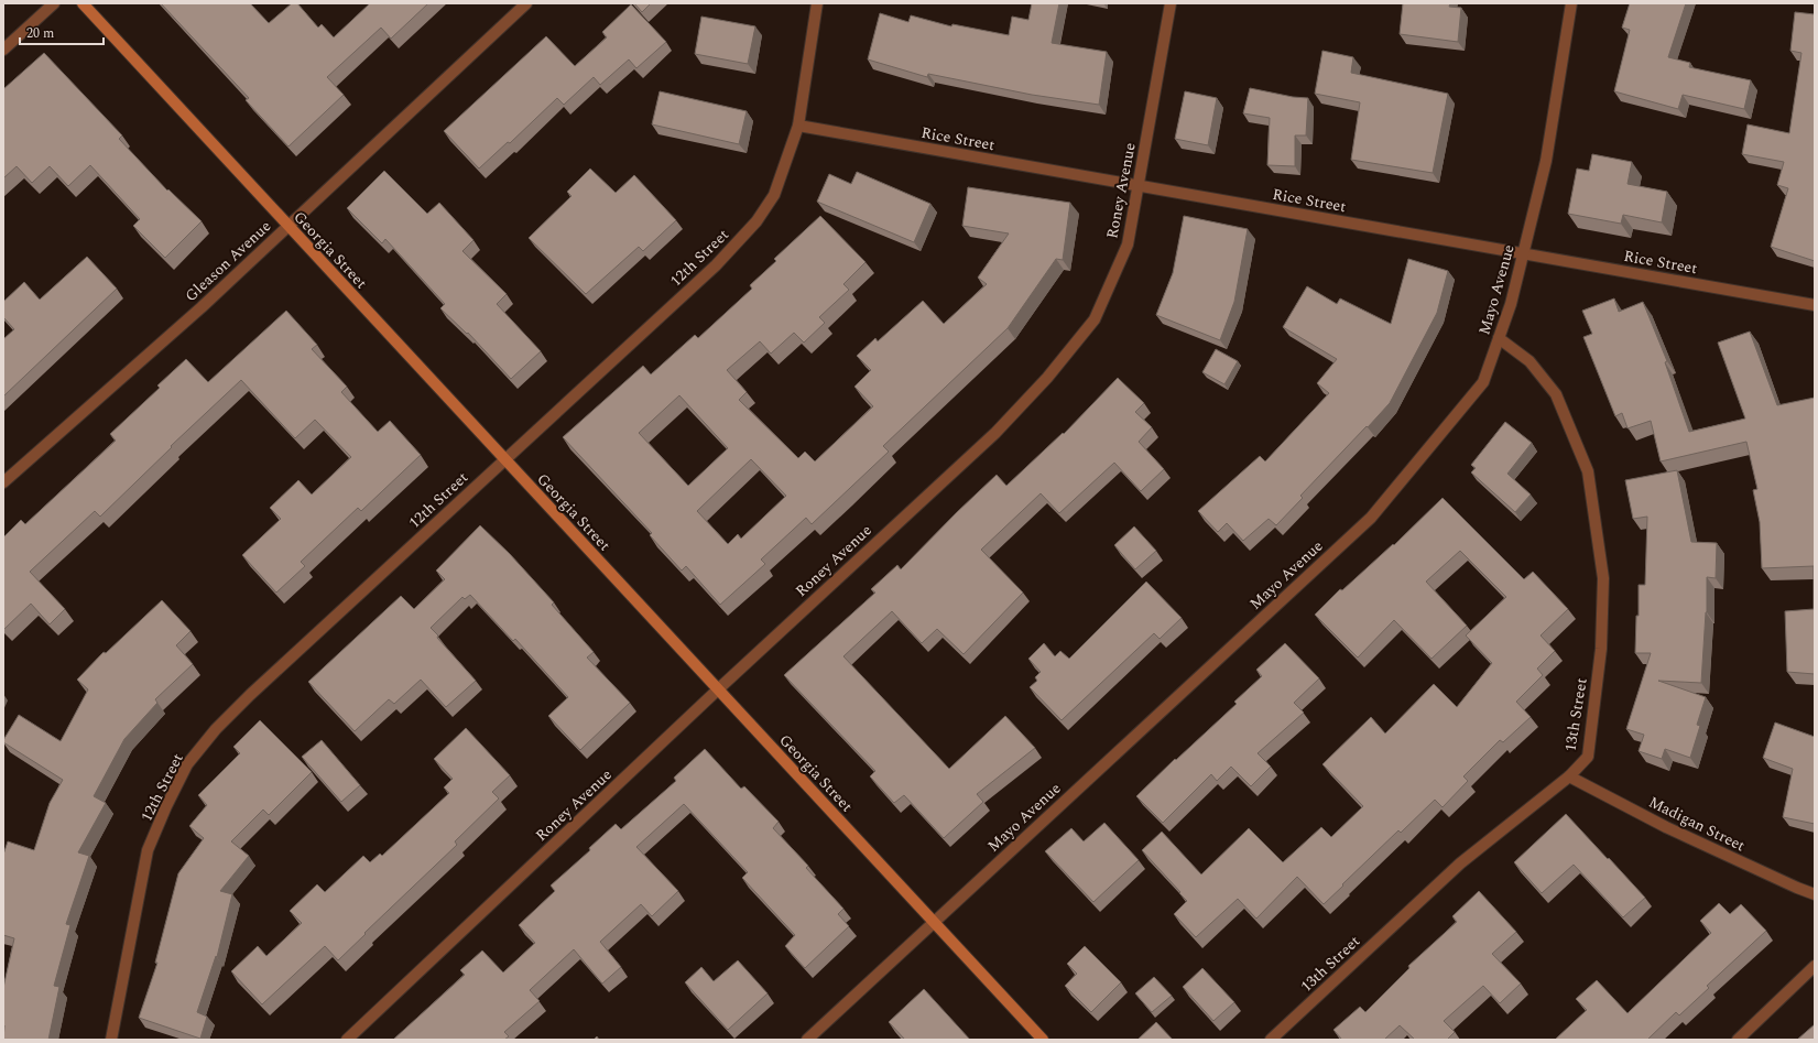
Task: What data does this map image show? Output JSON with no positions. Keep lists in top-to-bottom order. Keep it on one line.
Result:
{"streets":{"main road":["Georgia Street"],"street":["Rice Street","Roney Avenue","12th Street","Gleason Avenue","Mayo Avenue","13th Street","Madigan Street"]},"crossings":[["Rice Street","Roney Avenue"],["Rice Street","12th Street"],["Rice Street","Mayo Avenue"],["Roney Avenue","Georgia Street"],["Georgia Street","12th Street"],["Georgia Street","Gleason Avenue"],["Georgia Street","Mayo Avenue"],["Mayo Avenue","13th Street"],["13th Street","Madigan Street"]],"scale_bar":"20 m"}
